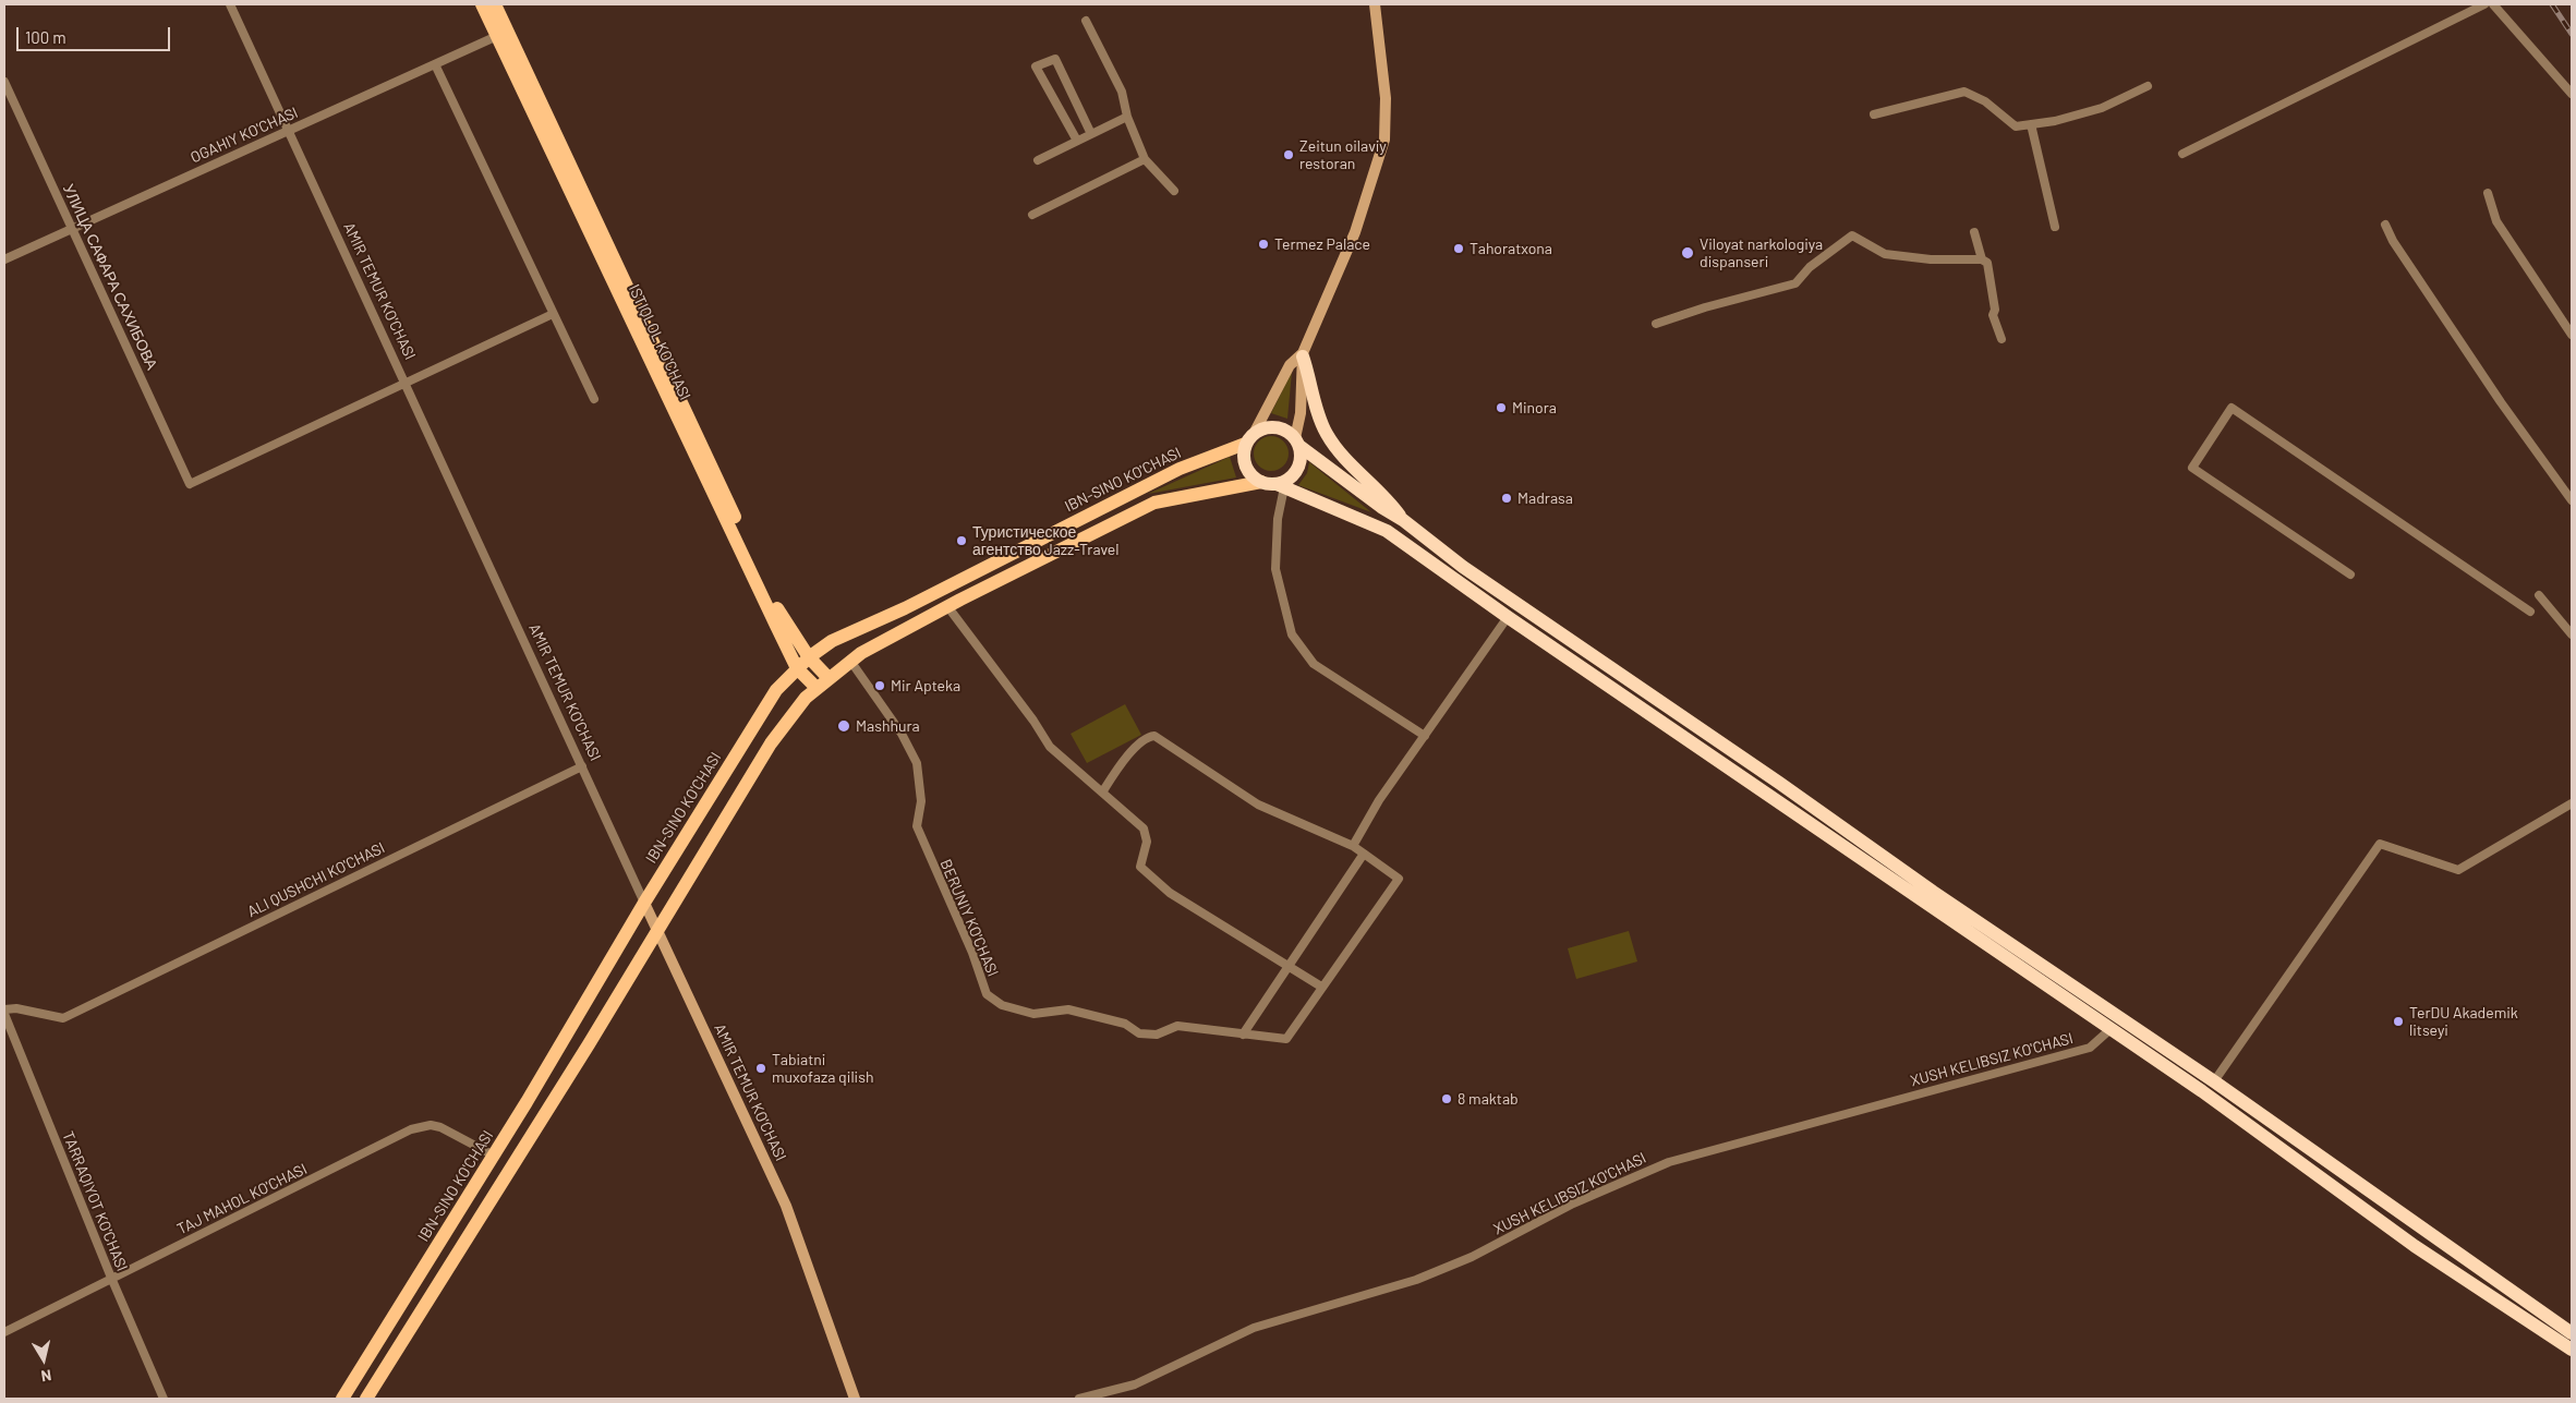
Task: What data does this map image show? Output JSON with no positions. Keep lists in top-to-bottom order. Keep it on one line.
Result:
{"streets":{"main road":["AMIR TEMUR KO'CHASI","ISTIQLOL KO'CHASI","IBN-SINO KO'CHASI"],"street":["OGAHIY KO'CHASI","УЛИЦА САФАРА САХИБОВА","ALI QUSHCHI KO'CHASI","BERUNIY KO'CHASI","XUSH KELIBSIZ KO'CHASI","TAJ MAHOL KO'CHASI","TARRAQIYOT KO'CHASI"]},"crossings":[["OGAHIY KO'CHASI","УЛИЦА САФАРА САХИБОВА"],["OGAHIY KO'CHASI","AMIR TEMUR KO'CHASI"],["OGAHIY KO'CHASI","ISTIQLOL KO'CHASI"],["УЛИЦА САФАРА САХИБОВА","AMIR TEMUR KO'CHASI"],["AMIR TEMUR KO'CHASI","IBN-SINO KO'CHASI"],["AMIR TEMUR KO'CHASI","ALI QUSHCHI KO'CHASI"],["ISTIQLOL KO'CHASI","IBN-SINO KO'CHASI"],["IBN-SINO KO'CHASI","TAJ MAHOL KO'CHASI"],["ALI QUSHCHI KO'CHASI","TARRAQIYOT KO'CHASI"],["TAJ MAHOL KO'CHASI","TARRAQIYOT KO'CHASI"]],"places":["Zeitun oilaviy restoran","Termez Palace","Tahoratxona","Viloyat narkologiya dispanseri","Minora","Madrasa","Туристическое агентство Jazz-Travel","Mir Apteka","Mashhura","TerDU Akademik litseyi","Tabiatni muxofaza qilish","8 maktab"],"scale_bar":"100 m","north":"bottom"}
